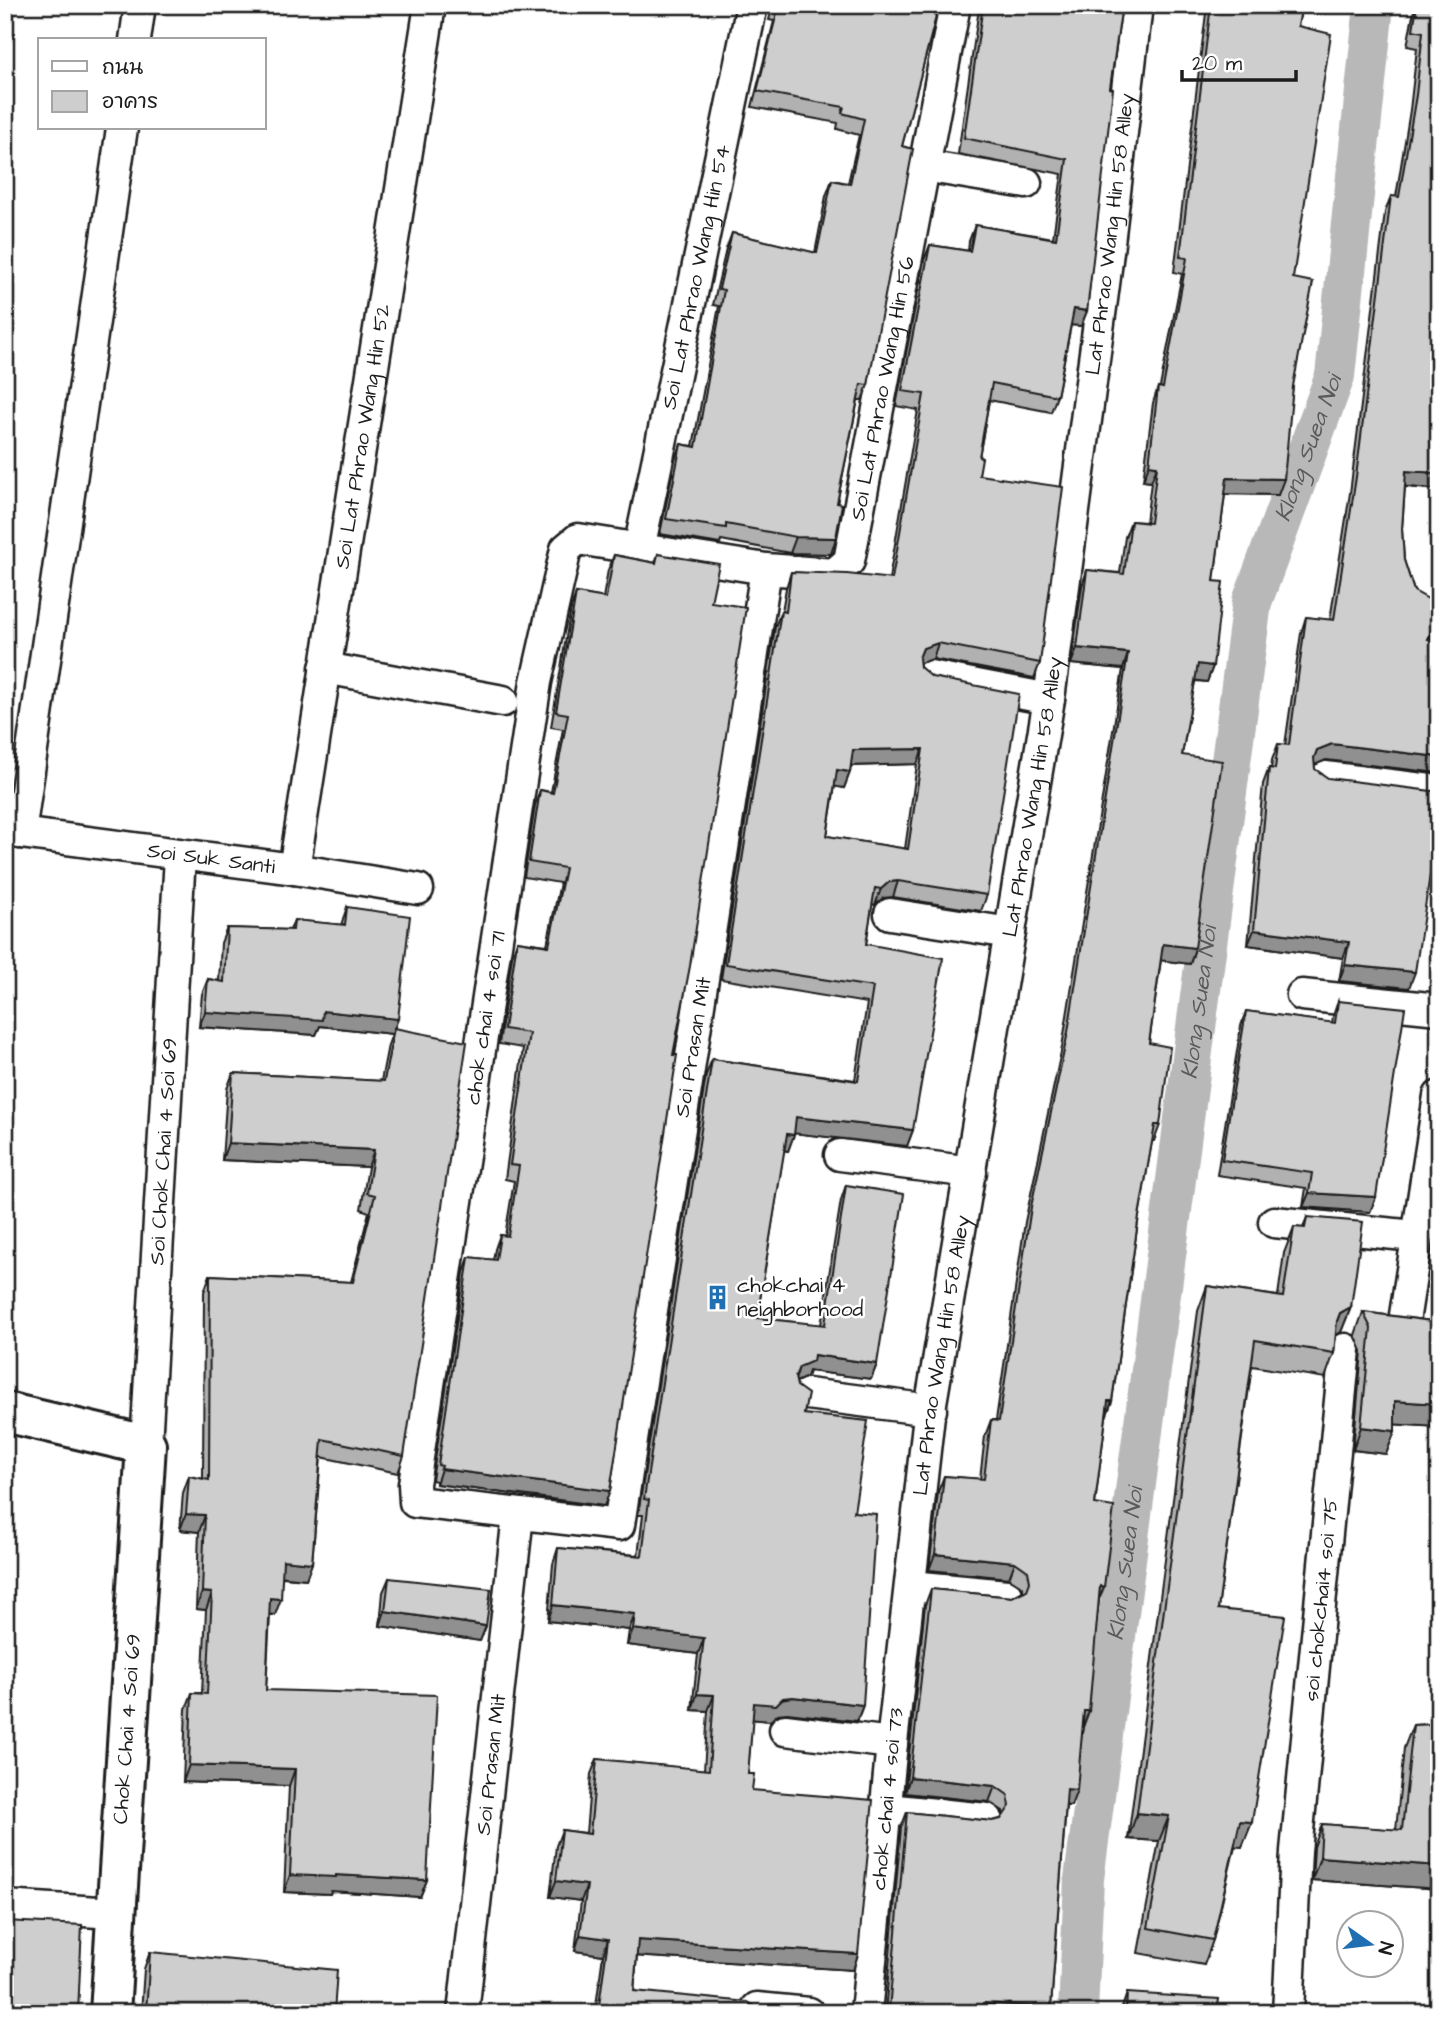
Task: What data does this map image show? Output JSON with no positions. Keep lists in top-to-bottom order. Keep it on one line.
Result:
{"streets":{"street":["Lat Phrao Wang Hin 58 Alley","Soi Lat Phrao Wang Hin 54","Soi Lat Phrao Wang Hin 56","Soi Lat Phrao Wang Hin 52","Soi Suk Santi","chok chai 4 soi 71","Soi Prasan Mit","Soi Chok Chai 4 Soi 69","soi chokchai4 soi 75","Chok Chai 4 Soi 69","chok chai 4 soi 73"]},"crossings":[["Lat Phrao Wang Hin 58 Alley","chok chai 4 soi 73"],["Soi Lat Phrao Wang Hin 54","Soi Lat Phrao Wang Hin 56"],["Soi Lat Phrao Wang Hin 56","chok chai 4 soi 71"],["Soi Lat Phrao Wang Hin 56","Soi Prasan Mit"],["Soi Lat Phrao Wang Hin 52","Soi Suk Santi"],["Soi Suk Santi","Soi Chok Chai 4 Soi 69"],["chok chai 4 soi 71","Soi Prasan Mit"],["Soi Chok Chai 4 Soi 69","Chok Chai 4 Soi 69"]],"water":["Klong Suea Noi"],"places":{"building":["chokchai 4 neighborhood"]},"legend":["ถนน","อาคาร"],"scale_bar":"20 m","north":"right"}
